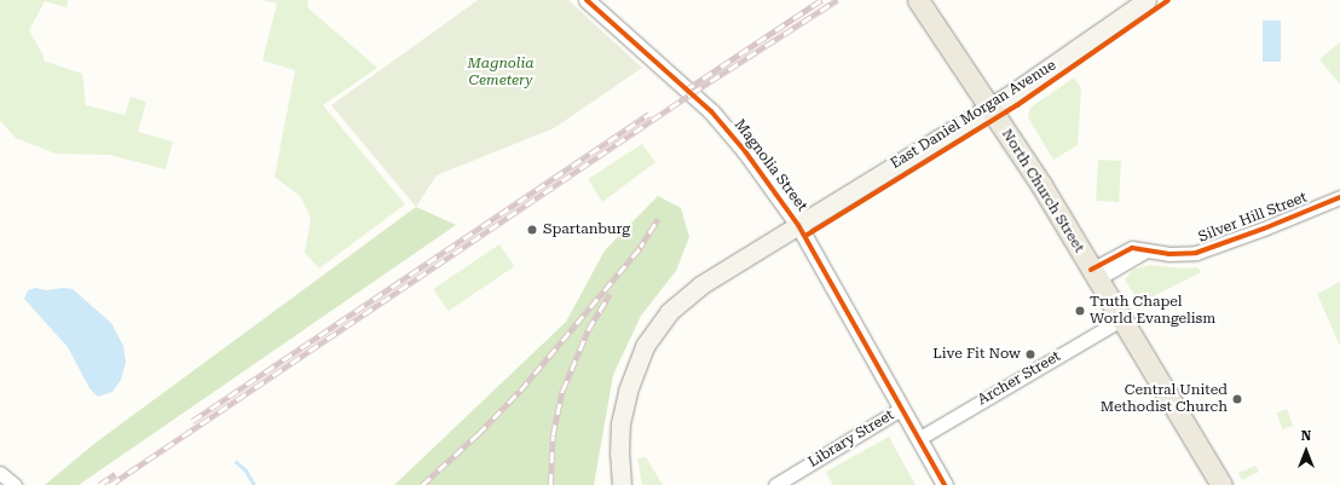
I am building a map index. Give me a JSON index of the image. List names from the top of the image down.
{
  "streets": {
    "main road": ["East Daniel Morgan Avenue", "North Church Street"],
    "street": [
      "Magnolia Street",
      "Silver Hill Street",
      "Archer Street",
      "Library Street"
    ]
  },
  "crossings": [
    ["East Daniel Morgan Avenue", "Magnolia Street"],
    ["East Daniel Morgan Avenue", "North Church Street"],
    ["Magnolia Street", "Archer Street"],
    ["Magnolia Street", "Library Street"],
    ["North Church Street", "Silver Hill Street"],
    ["North Church Street", "Archer Street"]
  ],
  "parks": ["Magnolia Cemetery"],
  "places": [
    "Spartanburg",
    "Truth Chapel World Evangelism",
    "Live Fit Now",
    "Central United Methodist Church"
  ],
  "north": "top"
}
